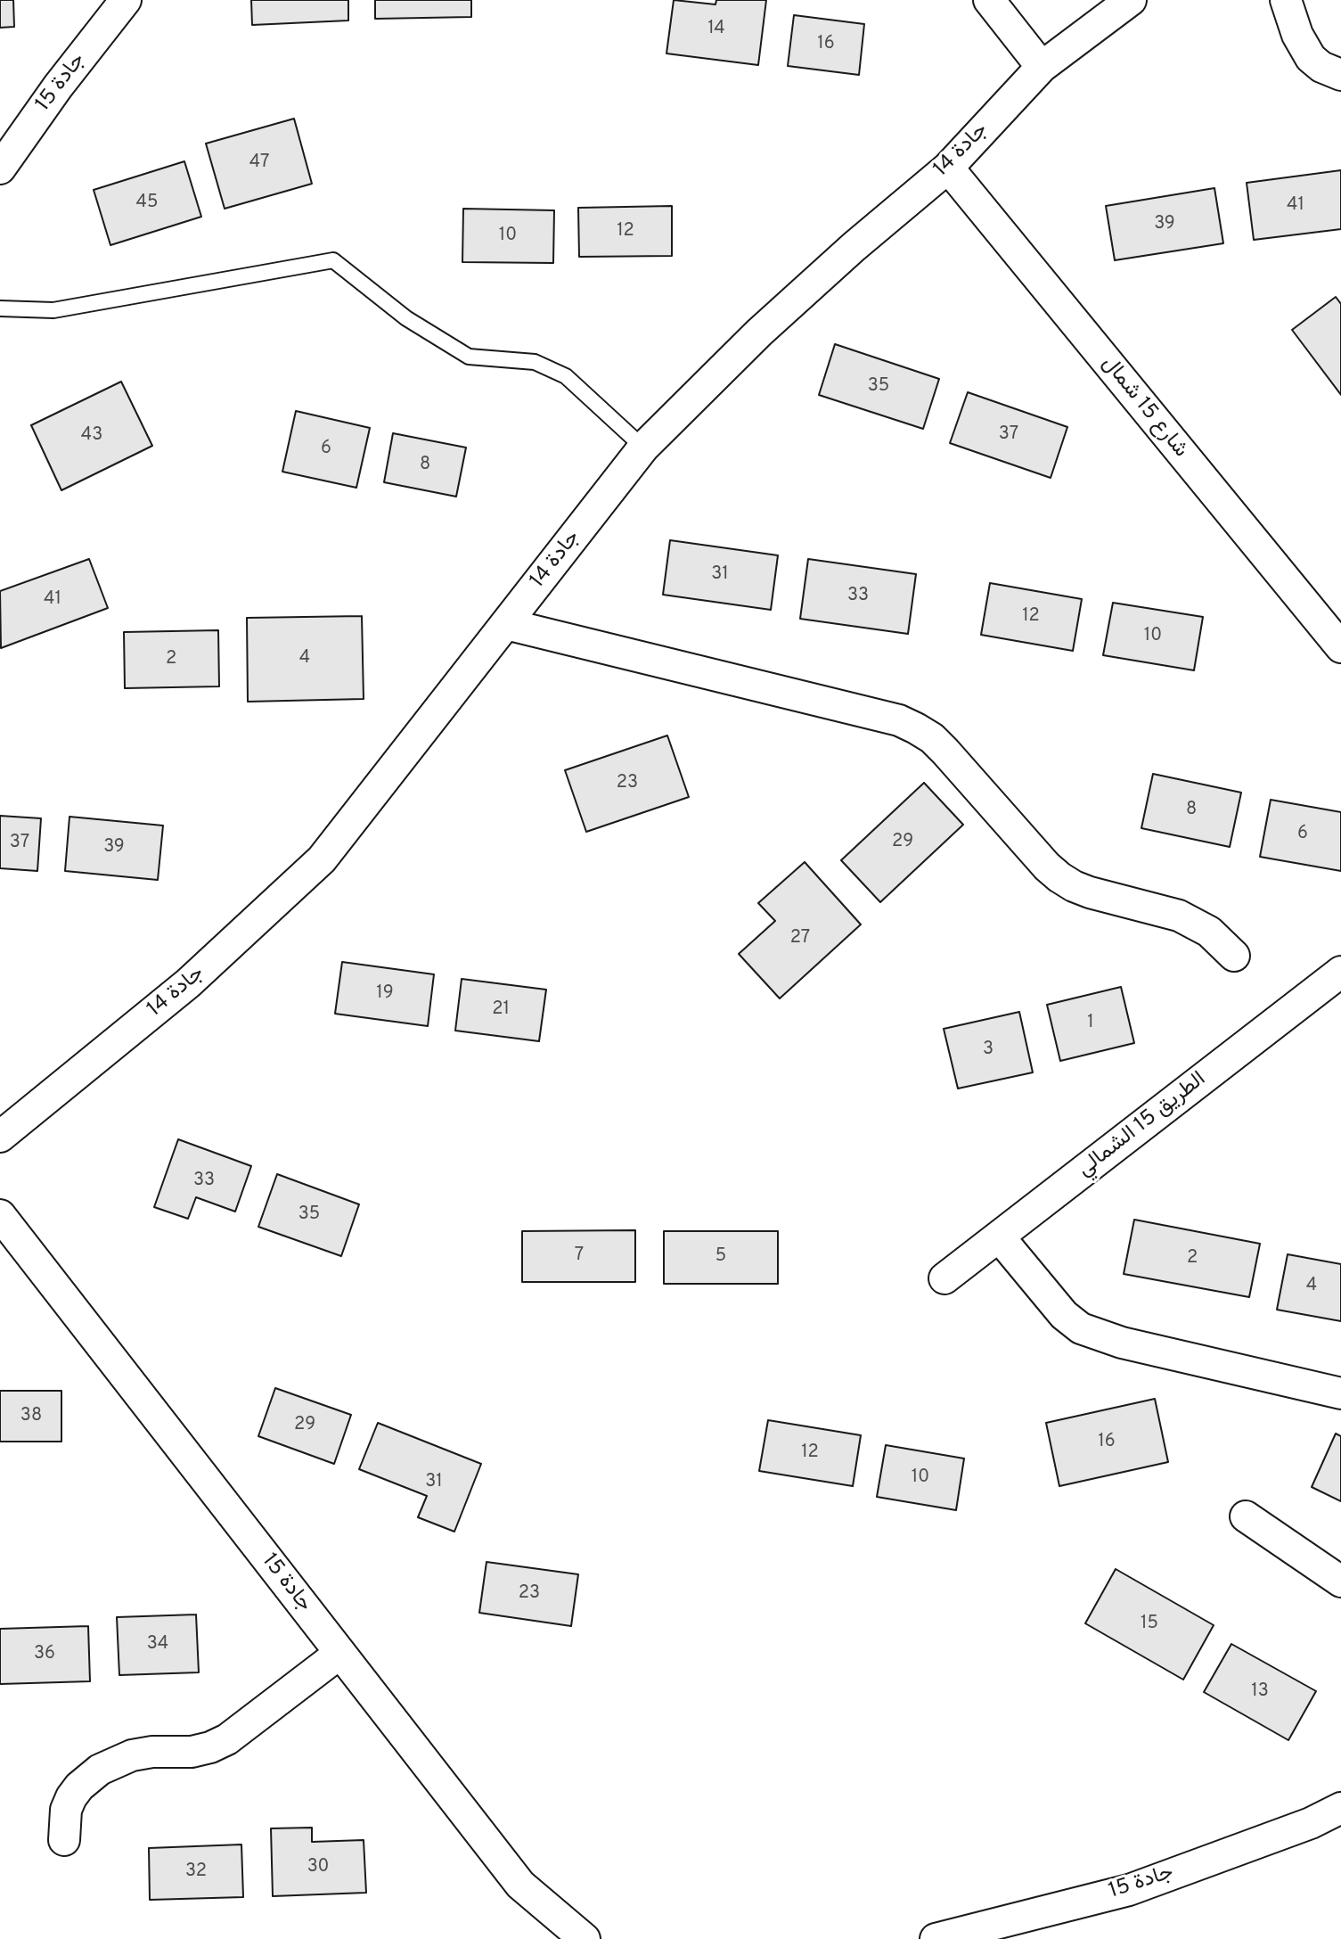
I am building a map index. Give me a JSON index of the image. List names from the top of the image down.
{
  "streets": {
    "street": [
      "جادة 15",
      "جادة 14",
      "شارع 15 شمال",
      "الطريق 15 الشمالي"
    ]
  },
  "crossings": [
    ["جادة 14", "شارع 15 شمال"]
  ],
  "house_numbers": [
    "14",
    "16",
    "47",
    "45",
    "41",
    "39",
    "12",
    "10",
    "35",
    "37",
    "43",
    "6",
    "8",
    "31",
    "33",
    "41",
    "12",
    "10",
    "4",
    "2",
    "23",
    "8",
    "6",
    "29",
    "37",
    "39",
    "27",
    "19",
    "21",
    "1",
    "3",
    "33",
    "35",
    "7",
    "5",
    "2",
    "4",
    "38",
    "29",
    "16",
    "12",
    "10",
    "31",
    "23",
    "15",
    "34",
    "36",
    "13",
    "30",
    "32"
  ]
}
